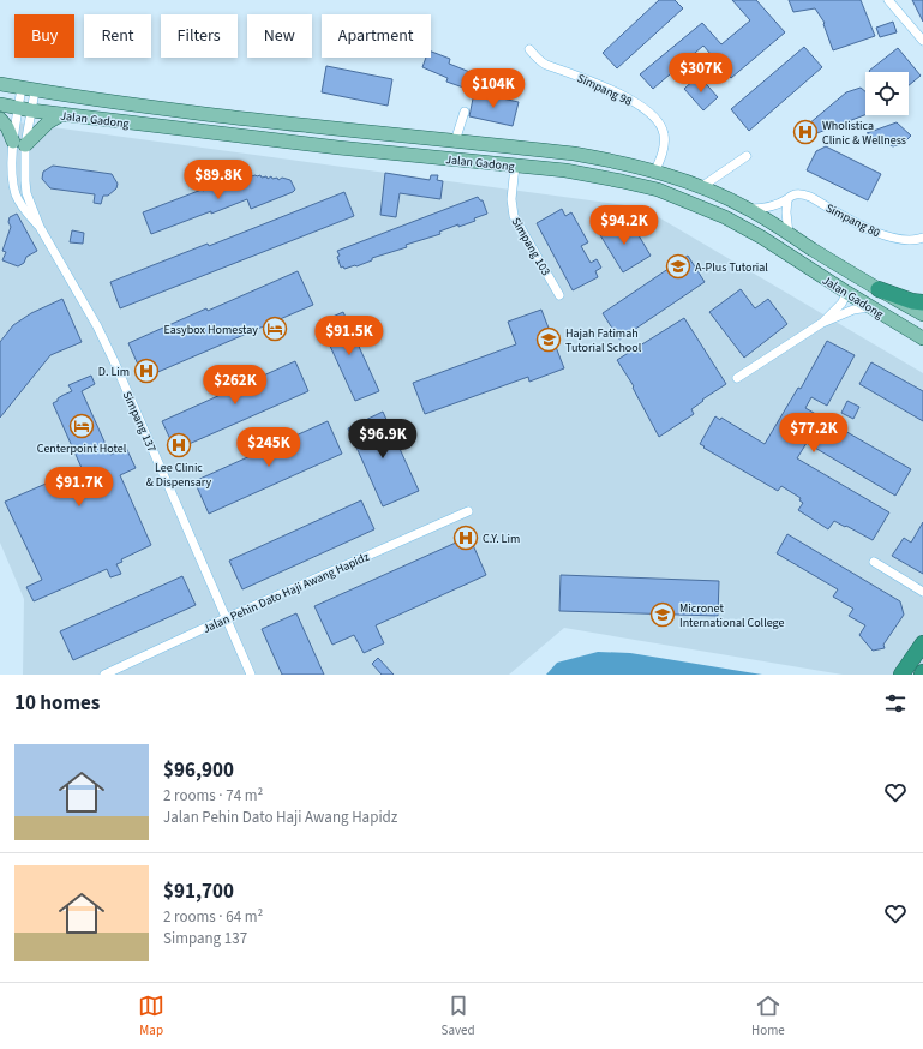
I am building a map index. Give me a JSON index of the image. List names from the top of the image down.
{
  "streets": {
    "main road": ["Jalan Gadong"],
    "street": [
      "Simpang 98",
      "Simpang 80",
      "Simpang 103",
      "Simpang 137",
      "Jalan Pehin Dato Haji Awang Hapidz"
    ]
  },
  "crossings": [
    ["Simpang 98", "Jalan Gadong"],
    ["Jalan Gadong", "Simpang 80"],
    ["Jalan Gadong", "Simpang 103"],
    ["Jalan Gadong", "Simpang 137"],
    ["Simpang 137", "Jalan Pehin Dato Haji Awang Hapidz"]
  ],
  "places": {
    "hospital": [
      "Wholistica Clinic & Wellness",
      "D. Lim",
      "Lee Clinic & Dispensary",
      "C.Y. Lim"
    ],
    "school or university": ["A-Plus Tutorial", "Hajah Fatimah Tutorial School", "Micronet International College"],
    "hotel": ["Easybox Homestay", "Centerpoint Hotel"]
  },
  "page": {
    "chip": [
      "Buy",
      "Rent",
      "Filters",
      "New",
      "Apartment"
    ],
    "price": [
      "$307K",
      "$104K",
      "$89.8K",
      "$94.2K",
      "$91.5K",
      "$262K",
      "$77.2K",
      "$96.9K",
      "$245K",
      "$91.7K"
    ],
    "heading": "10 homes",
    "list": [
      {
        "name": "$96,900",
        "note": "2 rooms · 74 m² · Jalan Pehin Dato Haji Awang Hapidz"
      },
      {
        "name": "$91,700",
        "note": "2 rooms · 64 m² · Simpang 137"
      }
    ],
    "tabs": ["Map", "Saved", "Home"]
  }
}
